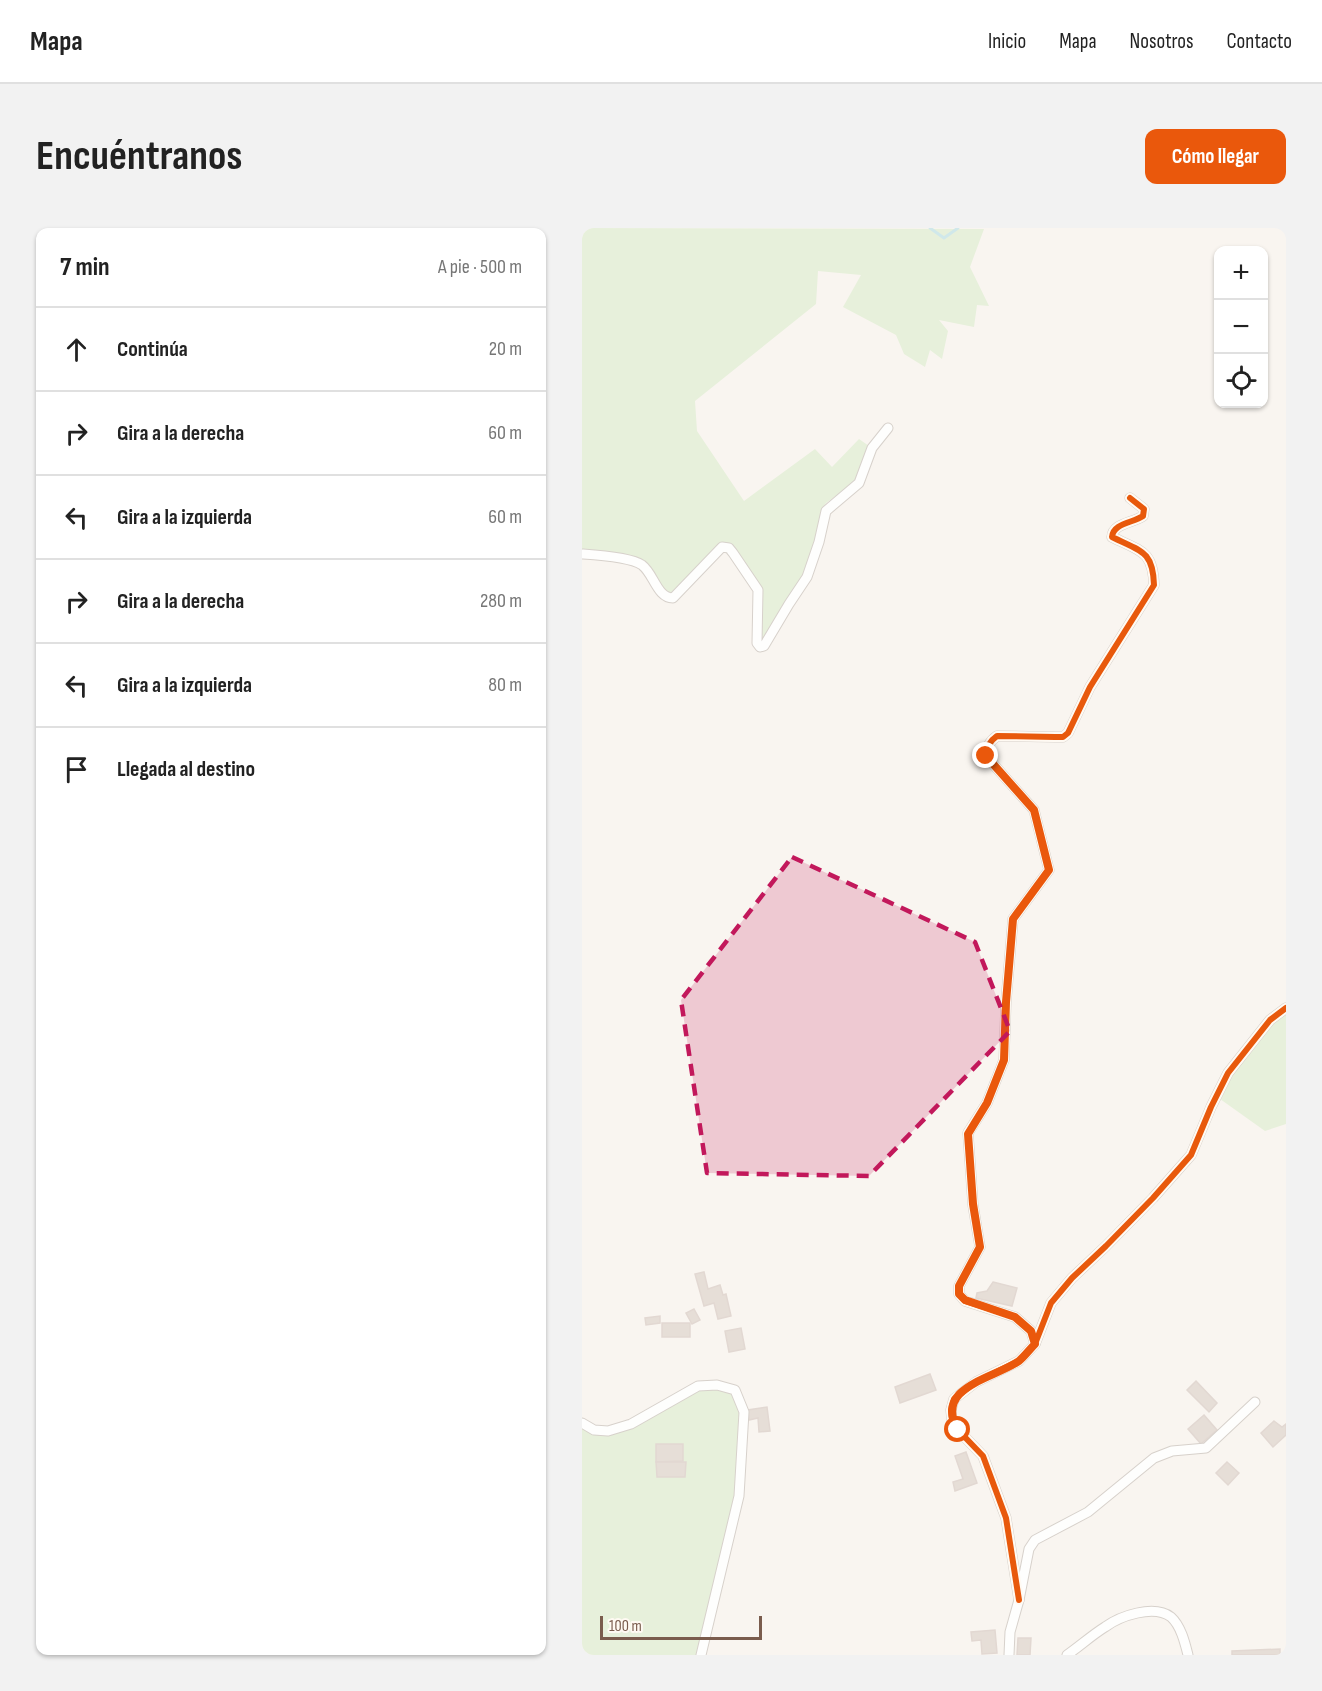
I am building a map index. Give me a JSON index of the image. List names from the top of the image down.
{
  "scale_bar": "100 m",
  "page": {
    "header": "Mapa",
    "nav": [
      "Inicio",
      "Mapa",
      "Nosotros",
      "Contacto"
    ],
    "buttons": "Cómo llegar",
    "title": "Encuéntranos",
    "heading": ["7 min", "A pie · 500 m"],
    "map_buttons": ["+", "−"],
    "list": [
      ["Continúa", "20 m"],
      ["Gira a la derecha", "60 m"],
      ["Gira a la izquierda", "60 m"],
      ["Gira a la derecha", "280 m"],
      ["Gira a la izquierda", "80 m"],
      "Llegada al destino"
    ],
    "scale": "100 m"
  }
}
